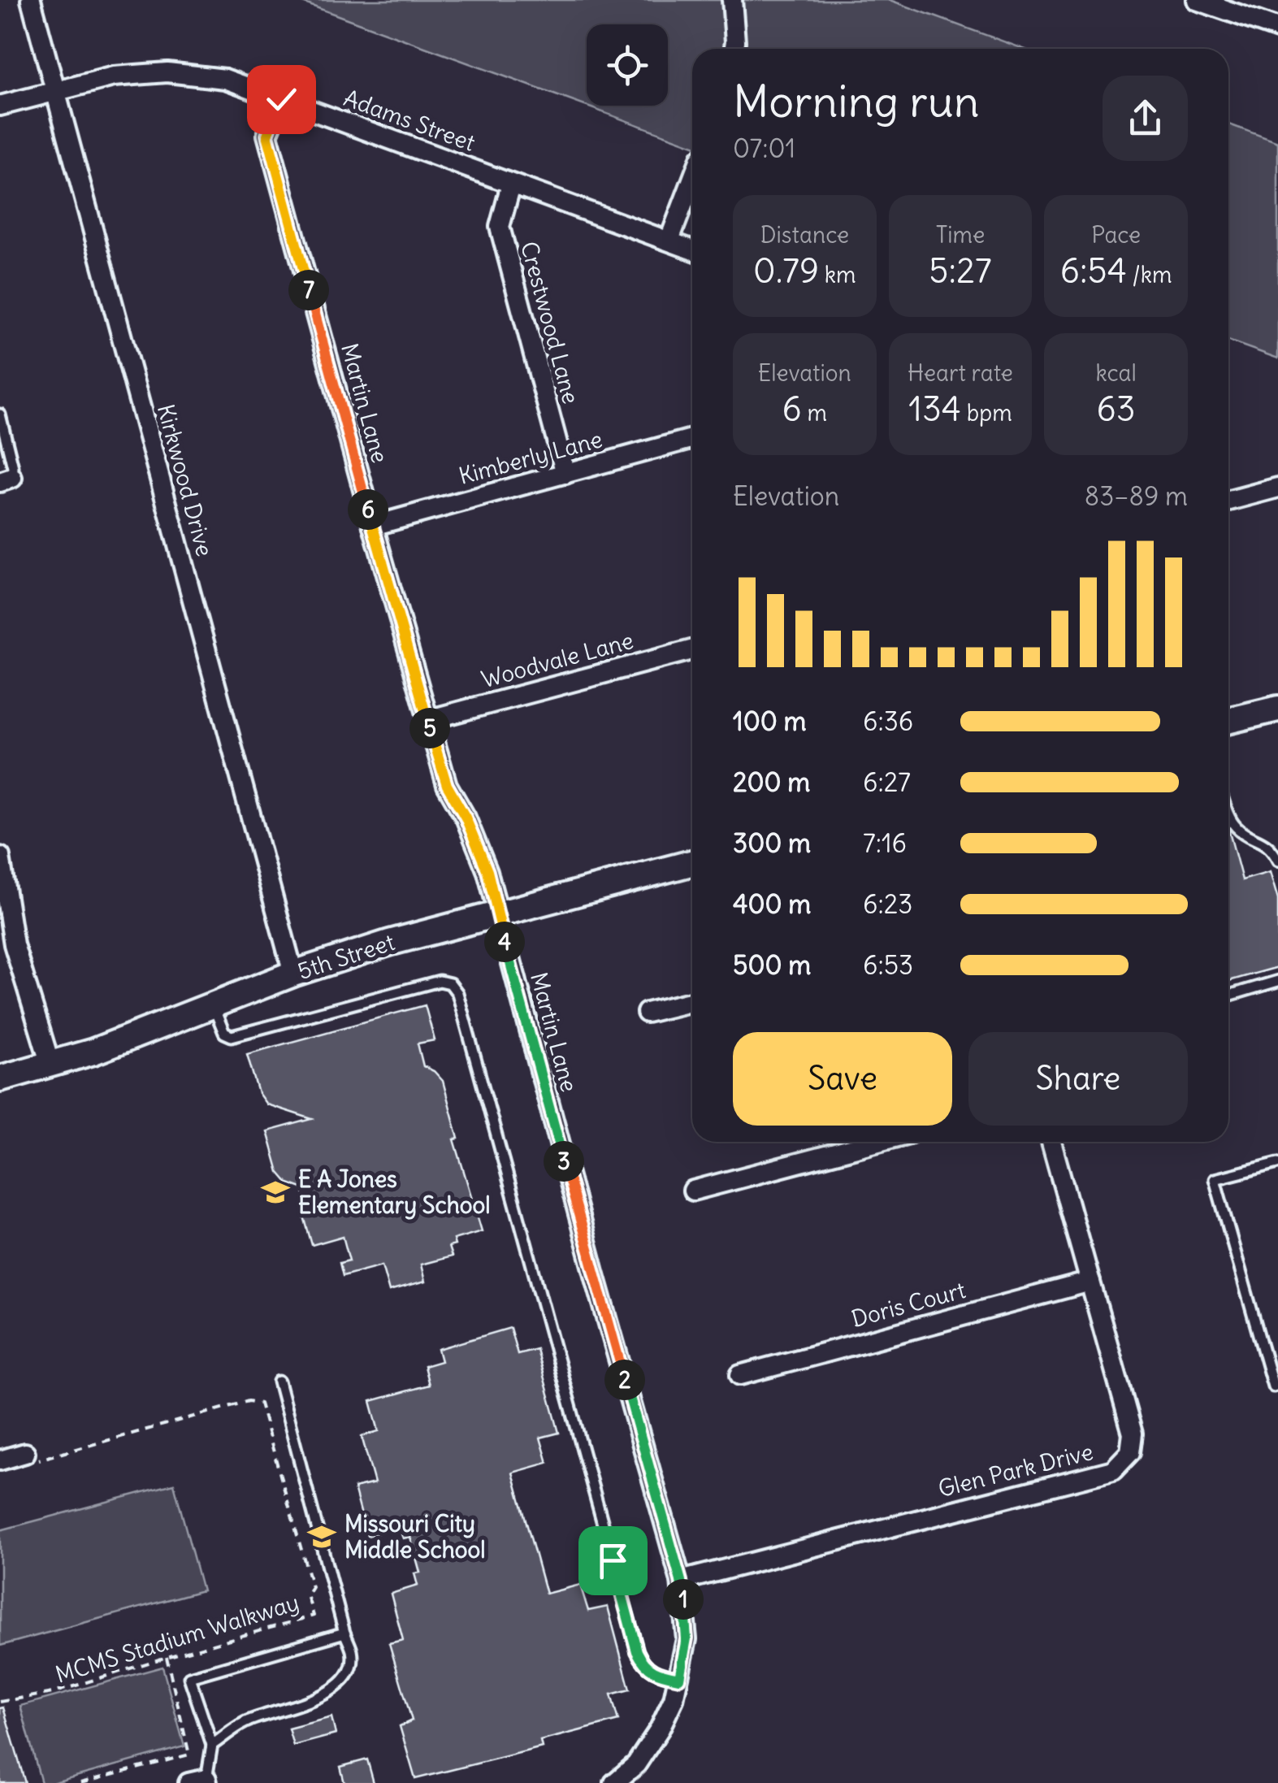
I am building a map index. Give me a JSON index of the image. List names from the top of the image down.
{
  "streets": {
    "main road": ["5th Street"],
    "street": [
      "Adams Street",
      "Crestwood Lane",
      "Martin Lane",
      "Kimberly Lane",
      "Kirkwood Drive",
      "Woodvale Lane",
      "Doris Court",
      "Glen Park Drive"
    ],
    "path": ["MCMS Stadium Walkway"]
  },
  "crossings": [
    ["Adams Street", "Crestwood Lane"],
    ["Adams Street", "Martin Lane"],
    ["Adams Street", "Kirkwood Drive"],
    ["Crestwood Lane", "Kimberly Lane"],
    ["Martin Lane", "Kimberly Lane"],
    ["Martin Lane", "Woodvale Lane"],
    ["Martin Lane", "5th Street"],
    ["Martin Lane", "Glen Park Drive"],
    ["Kirkwood Drive", "5th Street"],
    ["Doris Court", "Glen Park Drive"]
  ],
  "places": {
    "school or university": ["E A Jones Elementary School", "Missouri City Middle School"]
  },
  "page": {
    "heading": ["Morning run", "07:01"],
    "stats": [
      ["Distance", "0.79 km"],
      ["Time", "5:27"],
      ["Pace", "6:54 /km"],
      ["Elevation", "6 m"],
      ["Heart rate", "134 bpm"],
      ["kcal", "63"]
    ],
    "pins": [
      "7",
      "6",
      "5",
      "4",
      "3",
      "2",
      "1"
    ],
    "chart": ["Elevation", "83–89 m"],
    "list": [
      {
        "name": "100 m",
        "note": "6:36"
      },
      {
        "name": "200 m",
        "note": "6:27"
      },
      {
        "name": "300 m",
        "note": "7:16"
      },
      {
        "name": "400 m",
        "note": "6:23"
      },
      {
        "name": "500 m",
        "note": "6:53"
      }
    ],
    "buttons": ["Save", "Share"]
  }
}
